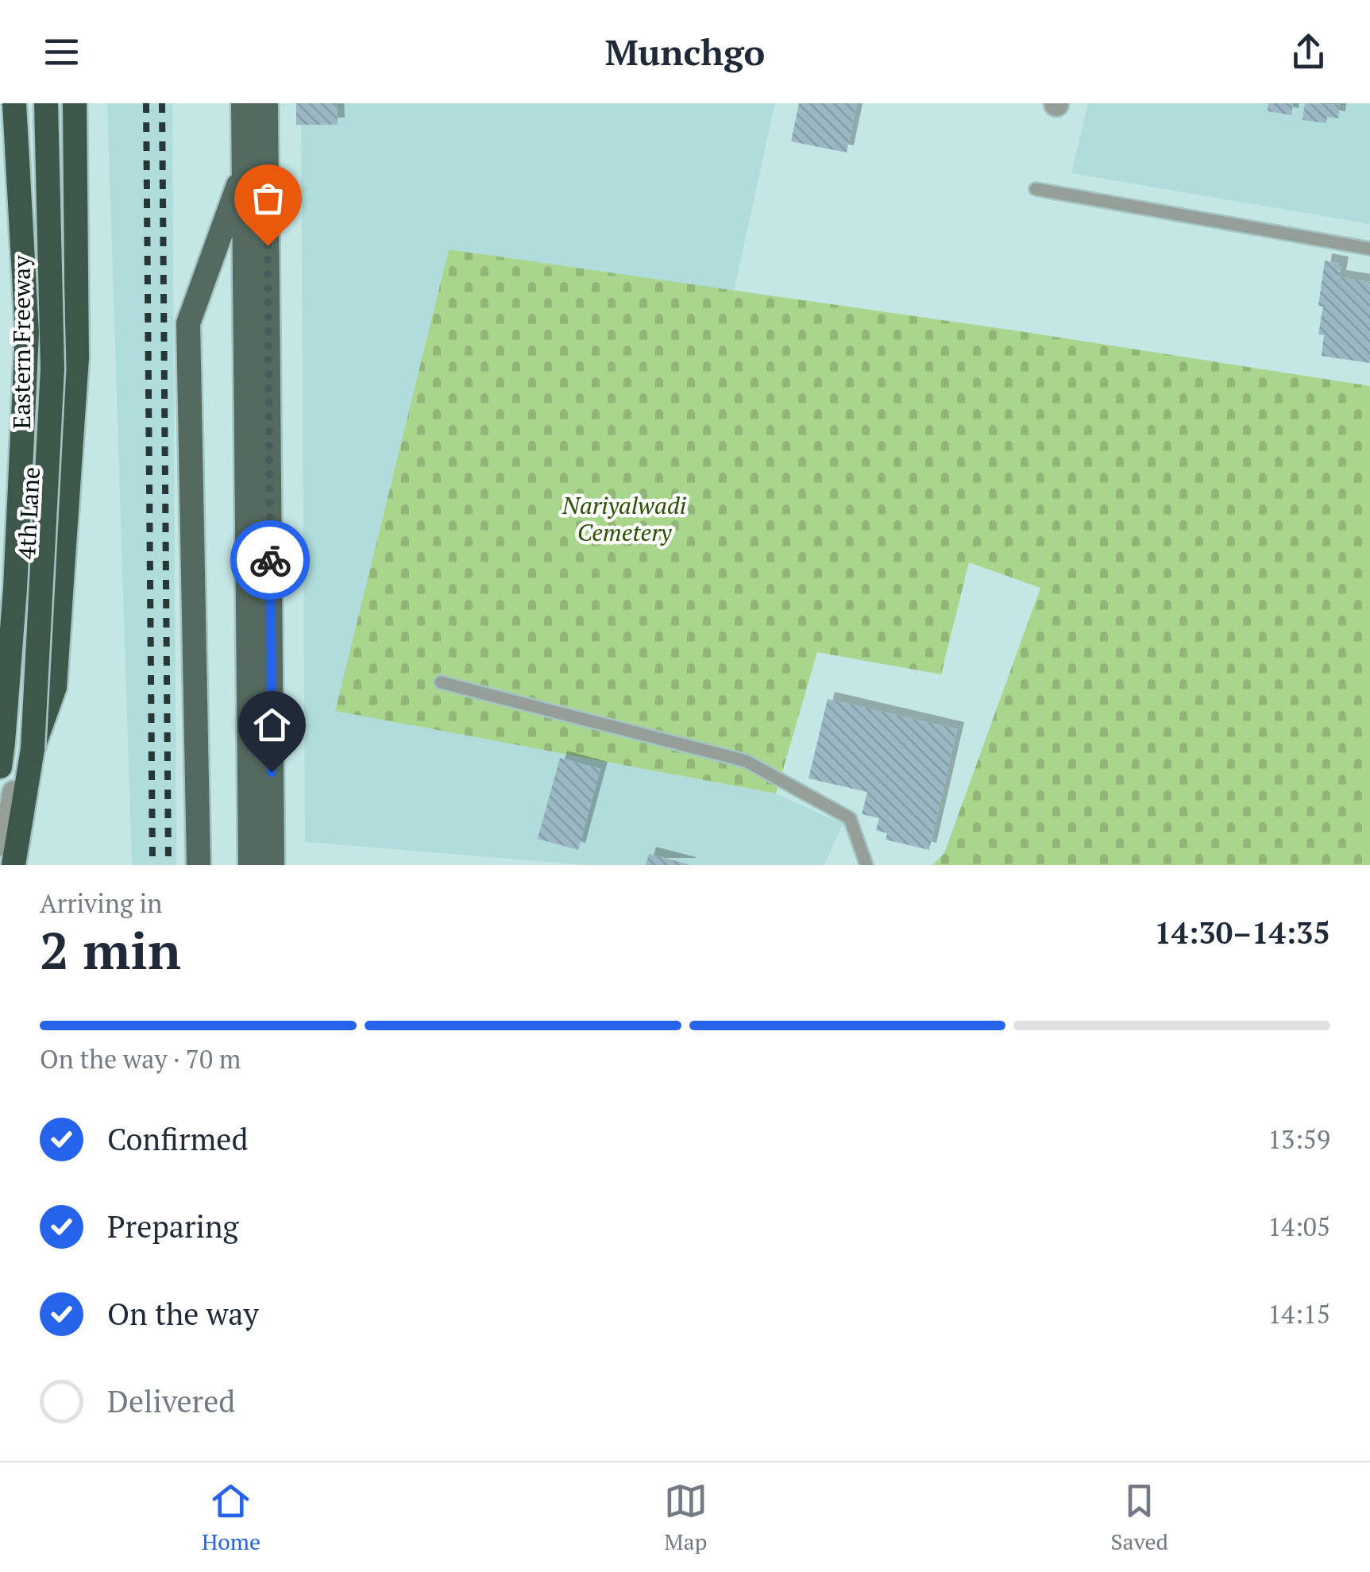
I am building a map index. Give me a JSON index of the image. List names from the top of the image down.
{
  "streets": {
    "highway": ["Eastern Freeway"],
    "street": ["4th Lane"]
  },
  "parks": ["Nariyalwadi Cemetery"],
  "page": {
    "header": "Munchgo",
    "heading": ["2 min", "Arriving in", "14:30–14:35"],
    "bar": "On the way · 70 m",
    "list": [
      ["Confirmed", "13:59"],
      ["Preparing", "14:05"],
      ["On the way", "14:15"],
      "Delivered"
    ],
    "tabs": ["Home", "Map", "Saved"]
  }
}
